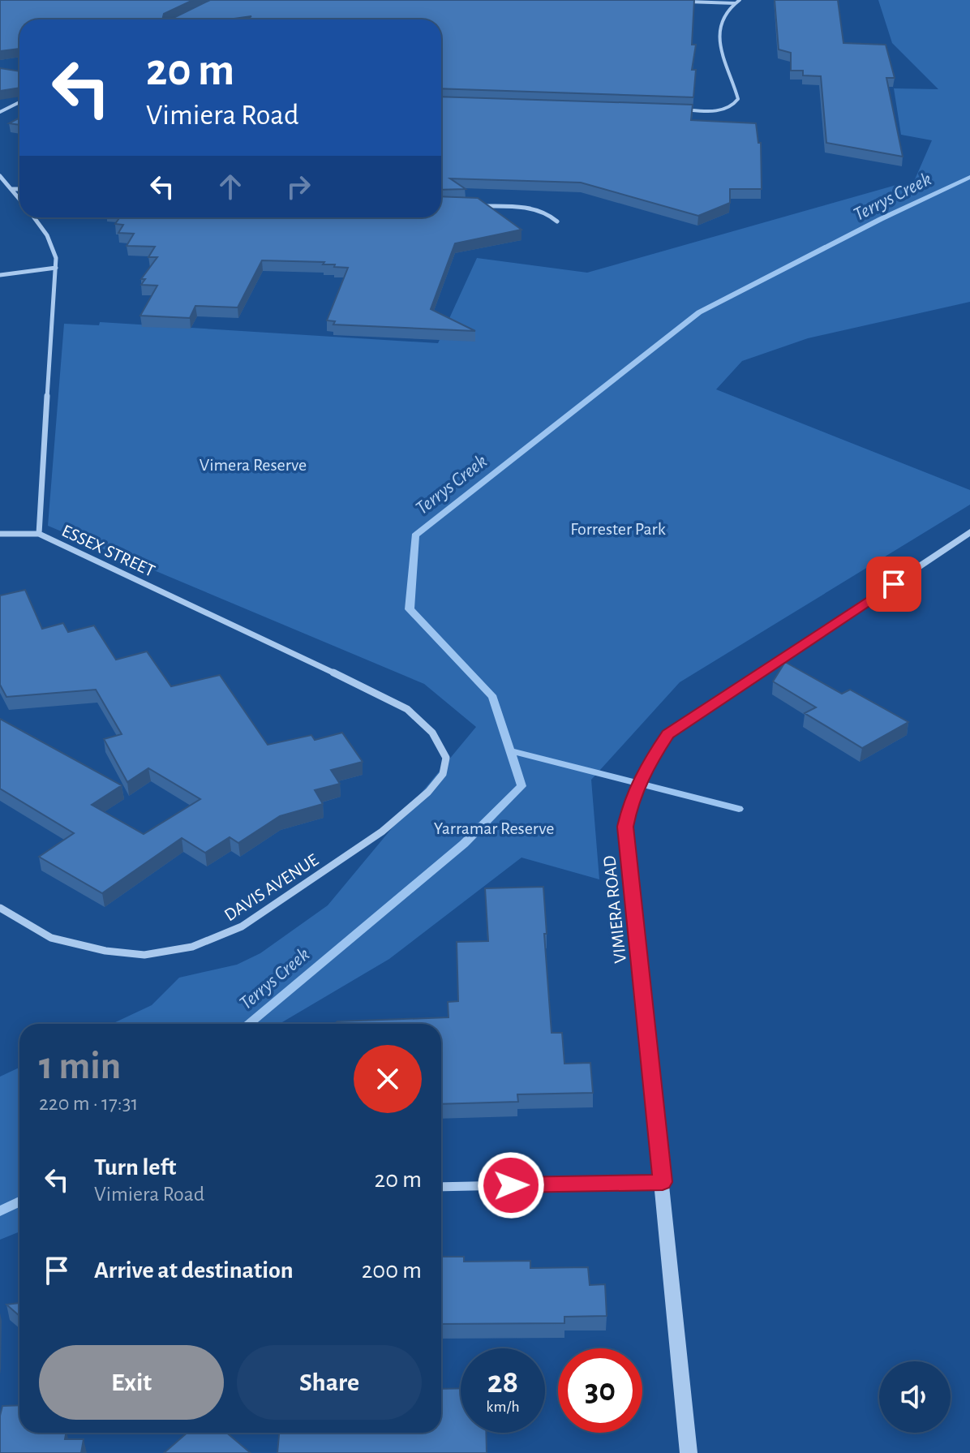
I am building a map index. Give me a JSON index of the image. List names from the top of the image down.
{
  "streets": {
    "street": ["ESSEX STREET", "DAVIS AVENUE", "VIMIERA ROAD"]
  },
  "crossings": [
    ["ESSEX STREET", "DAVIS AVENUE"]
  ],
  "water": ["Terrys Creek"],
  "parks": ["Vimera Reserve", "Forrester Park", "Yarramar Reserve"],
  "page": {
    "turn": ["20 m", "Vimiera Road"],
    "heading": ["1 min", "220 m · 17:31"],
    "list": [
      {
        "name": "Turn left",
        "note": "Vimiera Road",
        "value": "20 m"
      },
      {
        "name": "Arrive at destination",
        "value": "200 m"
      }
    ],
    "buttons": ["Exit", "Share"],
    "speed": "28 km/h",
    "limit": "30"
  }
}
